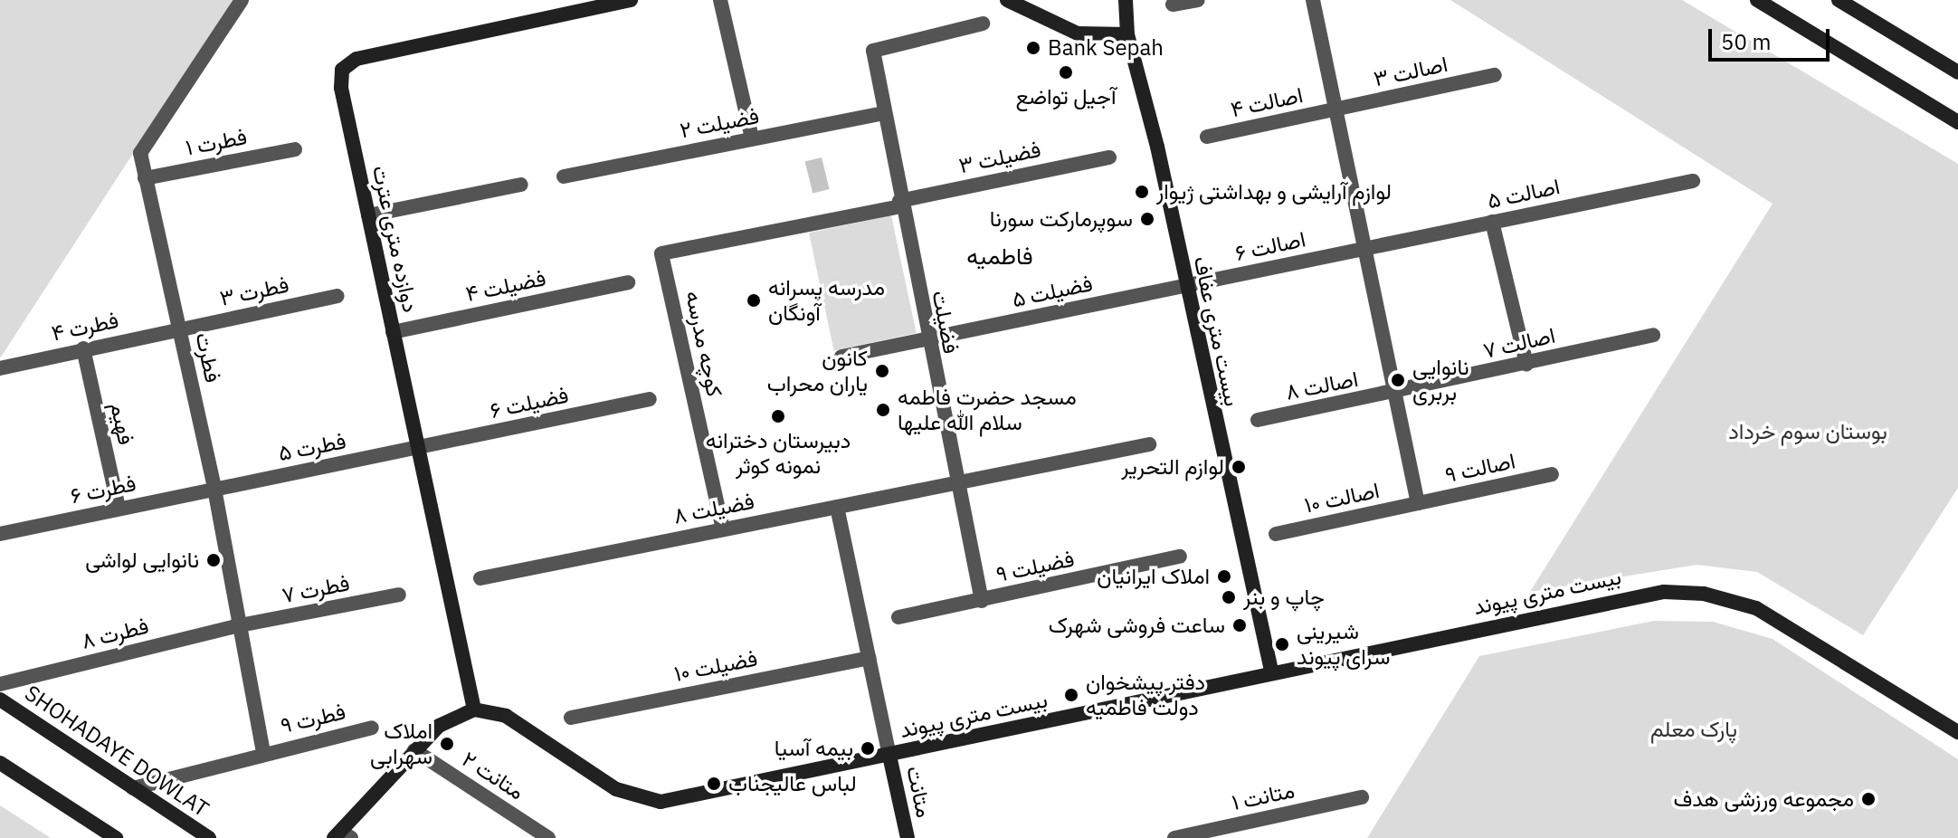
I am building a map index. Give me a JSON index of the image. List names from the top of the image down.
{
  "streets": {
    "street": [
      "اصالت ۳",
      "اصالت ۴",
      "فضیلت ۲",
      "فطرت ۱",
      "فضیلت ۳",
      "اصالت ۵",
      "دوازده متری عترت",
      "اصالت ۶",
      "فضیلت ۴",
      "فطرت ۳",
      "فضیلت ۵",
      "فضیلت",
      "فطرت ۴",
      "بیست متری عفاف",
      "اصالت ۷",
      "کوچه مدرسه",
      "فطرت",
      "اصالت ۸",
      "فضیلت ۶",
      "فهیم",
      "فطرت ۵",
      "اصالت ۹",
      "فطرت ۶",
      "اصالت ۱۰",
      "فضیلت ۸",
      "فضیلت ۹",
      "فطرت ۷",
      "بیست متری پیوند",
      "فطرت ۸",
      "فضیلت ۱۰",
      "فطرت ۹",
      "SHOHADAYE DOWLAT",
      "متانت ۲",
      "متانت",
      "متانت ۱"
    ]
  },
  "crossings": [
    ["اصالت ۳", "اصالت ۴"],
    ["فضیلت ۲", "فضیلت"],
    ["فطرت ۱", "فطرت"],
    ["فضیلت ۳", "فضیلت"],
    ["فضیلت ۳", "کوچه مدرسه"],
    ["اصالت ۵", "اصالت ۶"],
    ["دوازده متری عترت", "فضیلت ۴"],
    ["دوازده متری عترت", "فضیلت ۶"],
    ["دوازده متری عترت", "فطرت ۵"],
    ["دوازده متری عترت", "بیست متری پیوند"],
    ["اصالت ۶", "فضیلت ۵"],
    ["اصالت ۶", "بیست متری عفاف"],
    ["فطرت ۳", "فطرت ۴"],
    ["فطرت ۳", "فطرت"],
    ["فضیلت ۵", "فضیلت"],
    ["فضیلت ۵", "بیست متری عفاف"],
    ["فضیلت", "فضیلت ۸"],
    ["فضیلت", "فضیلت ۹"],
    ["فطرت ۴", "فطرت"],
    ["فطرت ۴", "فهیم"],
    ["بیست متری عفاف", "بیست متری پیوند"],
    ["اصالت ۷", "اصالت ۸"],
    ["کوچه مدرسه", "فضیلت ۸"],
    ["فطرت", "فطرت ۵"],
    ["فطرت", "فطرت ۶"],
    ["فطرت", "فطرت ۷"],
    ["فطرت", "فطرت ۸"],
    ["فطرت", "فطرت ۹"],
    ["فضیلت ۶", "فطرت ۵"],
    ["فهیم", "فطرت ۶"],
    ["فطرت ۵", "فطرت ۶"],
    ["اصالت ۹", "اصالت ۱۰"],
    ["فطرت ۷", "فطرت ۸"],
    ["بیست متری پیوند", "متانت"],
    ["فطرت ۹", "SHOHADAYE DOWLAT"]
  ],
  "districts": ["فاطمیه"],
  "parks": ["بوستان سوم خرداد", "پارک معلم"],
  "places": [
    "Bank Sepah",
    "آجیل تواضع",
    "لوازم آرایشی و بهداشتی ژیوار",
    "سوپرمارکت سورنا",
    "مدرسه پسرانه آونگان",
    "کانون یاران محراب",
    "نانوایی بربری",
    "مسجد حضرت فاطمه سلام الله علیها",
    "دبیرستان دخترانه نمونه کوثر",
    "لوازم التحریر",
    "نانوایی لواشی",
    "املاک ایرانیان",
    "چاپ و بنر",
    "ساعت فروشی شهرک",
    "شیرینی سرای پیوند",
    "دفتر پیشخوان دولت فاطمیه",
    "املاک سهرابی",
    "بیمه آسیا",
    "لباس عالیجناب",
    "مجموعه ورزشی هدف"
  ],
  "scale_bar": "50 m"
}
